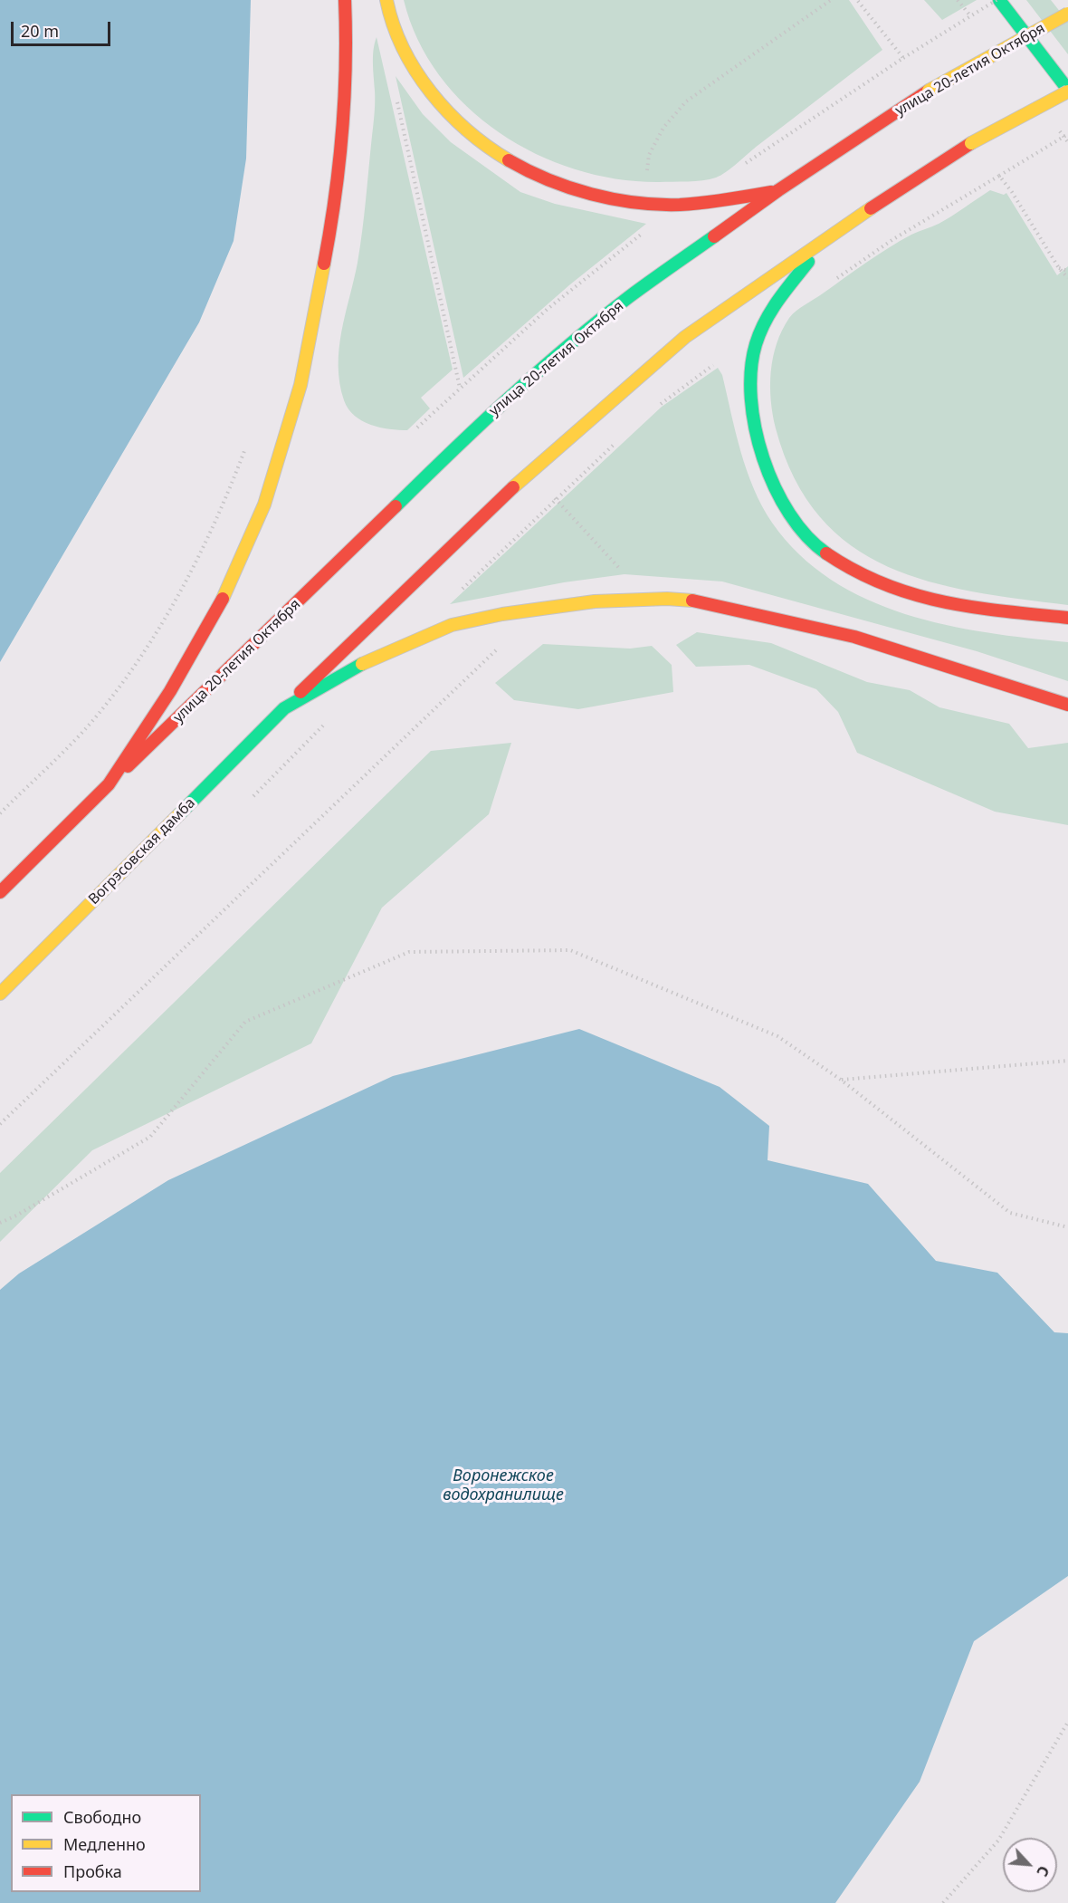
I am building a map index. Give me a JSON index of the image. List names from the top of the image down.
{
  "streets": {
    "main road": ["улица 20-летия Октября", "Вогрэсовская дамба"]
  },
  "water": ["Воронежское водохранилище"],
  "legend": ["Свободно", "Медленно", "Пробка"],
  "scale_bar": "20 m",
  "north": "bottom right"
}
